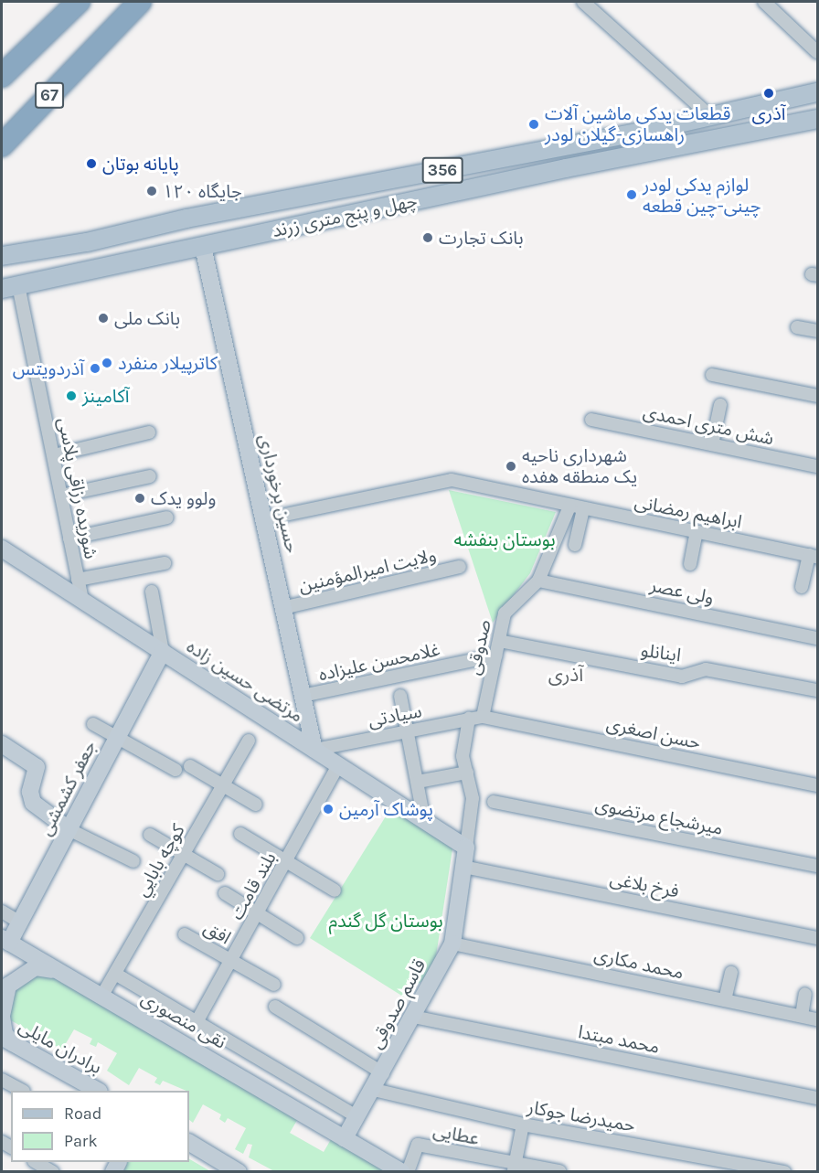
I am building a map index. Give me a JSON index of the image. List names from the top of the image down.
{
  "streets": {
    "highway": ["67"],
    "main road": ["356", "چهل و پنج متری زرند"],
    "street": [
      "شش متری احمدی",
      "شوریده رزاقی پلاسی",
      "حسین برخورداری",
      "ابراهیم رمضانی",
      "ولایت امیرالمؤمنین",
      "ولی عصر",
      "صدوقی",
      "اینانلو",
      "غلامحسن علیزاده",
      "مرتضی حسین زاده",
      "سیادتی",
      "حسن اصغری",
      "جعفر کشمشی",
      "میرشجاع مرتضوی",
      "كوچه بابايي",
      "فرخ بلاغی",
      "بلند قامت",
      "افق",
      "محمد مکاری",
      "قاسم صدوقی",
      "نقی منصوری",
      "محمد مبتدا",
      "برادران مایلی",
      "حمیدرضا جوکار",
      "عطایی"
    ]
  },
  "crossings": [
    ["چهل و پنج متری زرند", "شوریده رزاقی پلاسی"],
    ["چهل و پنج متری زرند", "حسین برخورداری"],
    ["شوریده رزاقی پلاسی", "مرتضی حسین زاده"],
    ["حسین برخورداری", "ابراهیم رمضانی"],
    ["حسین برخورداری", "ولایت امیرالمؤمنین"],
    ["حسین برخورداری", "غلامحسن علیزاده"],
    ["حسین برخورداری", "مرتضی حسین زاده"],
    ["حسین برخورداری", "سیادتی"],
    ["ابراهیم رمضانی", "صدوقی"],
    ["ولی عصر", "صدوقی"],
    ["صدوقی", "اینانلو"],
    ["صدوقی", "غلامحسن علیزاده"],
    ["صدوقی", "سیادتی"],
    ["صدوقی", "حسن اصغری"],
    ["مرتضی حسین زاده", "سیادتی"],
    ["مرتضی حسین زاده", "جعفر کشمشی"],
    ["مرتضی حسین زاده", "بلند قامت"],
    ["مرتضی حسین زاده", "قاسم صدوقی"],
    ["سیادتی", "حسن اصغری"],
    ["جعفر کشمشی", "نقی منصوری"],
    ["كوچه بابايي", "نقی منصوری"],
    ["فرخ بلاغی", "قاسم صدوقی"],
    ["بلند قامت", "افق"],
    ["محمد مکاری", "قاسم صدوقی"],
    ["قاسم صدوقی", "نقی منصوری"],
    ["قاسم صدوقی", "محمد مبتدا"],
    ["قاسم صدوقی", "حمیدرضا جوکار"]
  ],
  "districts": ["آذری"],
  "parks": ["بوستان بنفشه", "بوستان گل گندم"],
  "places": [
    "آذری",
    "قطعات یدکی ماشین آلات راهسازی-گیلان لودر",
    "پایانه بوتان",
    "جایگاه ۱۲۰",
    "لوازم یدکی لودر چینی-چین قطعه",
    "بانک تجارت",
    "بانک ملی",
    "کاترپیلار منفرد",
    "آذردویتس",
    "آکامینز",
    "شهرداری ناحیه یک منطقه هفده",
    "ولوو یدک",
    "پوشاک آرمین"
  ],
  "legend": ["Road", "Park"]
}
